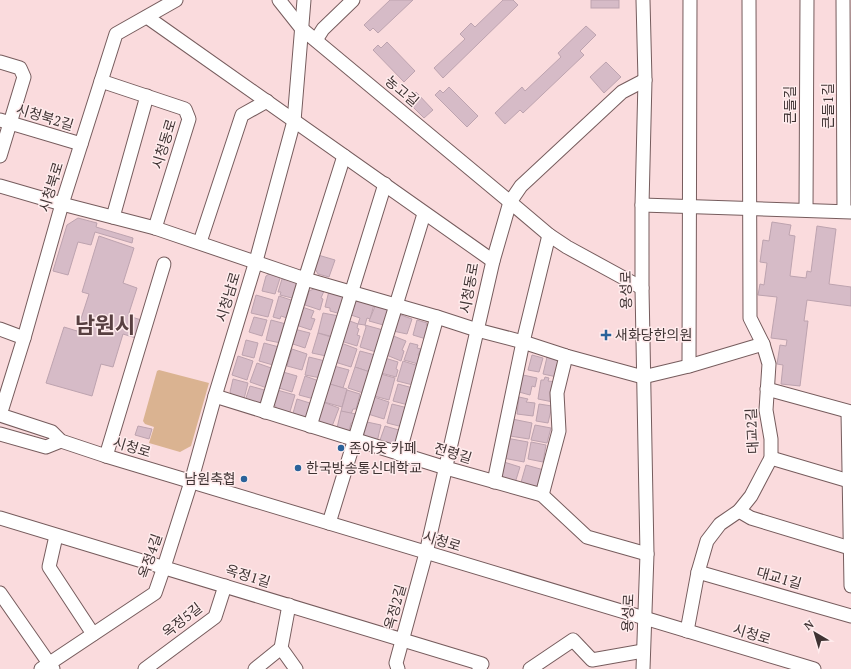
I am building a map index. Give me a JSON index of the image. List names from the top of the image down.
{
  "streets": {
    "street": [
      "농고길",
      "큰들길",
      "큰들1길",
      "시청북2길",
      "시청동로",
      "시청북로",
      "용성로",
      "시청남로",
      "대교2길",
      "시청로",
      "전령길",
      "옥정4길",
      "옥정1길",
      "대교1길",
      "옥정2길",
      "옥정5길"
    ]
  },
  "crossings": [
    ["농고길", "용성로"],
    ["농고길", "시청남로"],
    ["큰들길", "큰들1길"],
    ["큰들1길", "용성로"],
    ["큰들1길", "대교2길"],
    ["시청북2길", "시청북로"],
    ["시청동로", "시청북로"],
    ["시청동로", "용성로"],
    ["시청동로", "시청남로"],
    ["시청동로", "시청로"],
    ["시청동로", "전령길"],
    ["시청동로", "옥정2길"],
    ["시청북로", "시청로"],
    ["용성로", "시청로"],
    ["용성로", "전령길"],
    ["시청남로", "시청로"],
    ["시청남로", "전령길"],
    ["시청남로", "옥정4길"],
    ["대교2길", "시청로"],
    ["대교2길", "대교1길"],
    ["시청로", "옥정4길"],
    ["시청로", "옥정2길"],
    ["옥정4길", "옥정1길"],
    ["옥정1길", "옥정2길"],
    ["옥정1길", "옥정5길"]
  ],
  "districts": ["남원시"],
  "places": {
    "health": ["새화당한의원"],
    "other": ["존아웃 카페", "한국방송통신대학교", "남원축협"]
  },
  "north": "top left"
}
